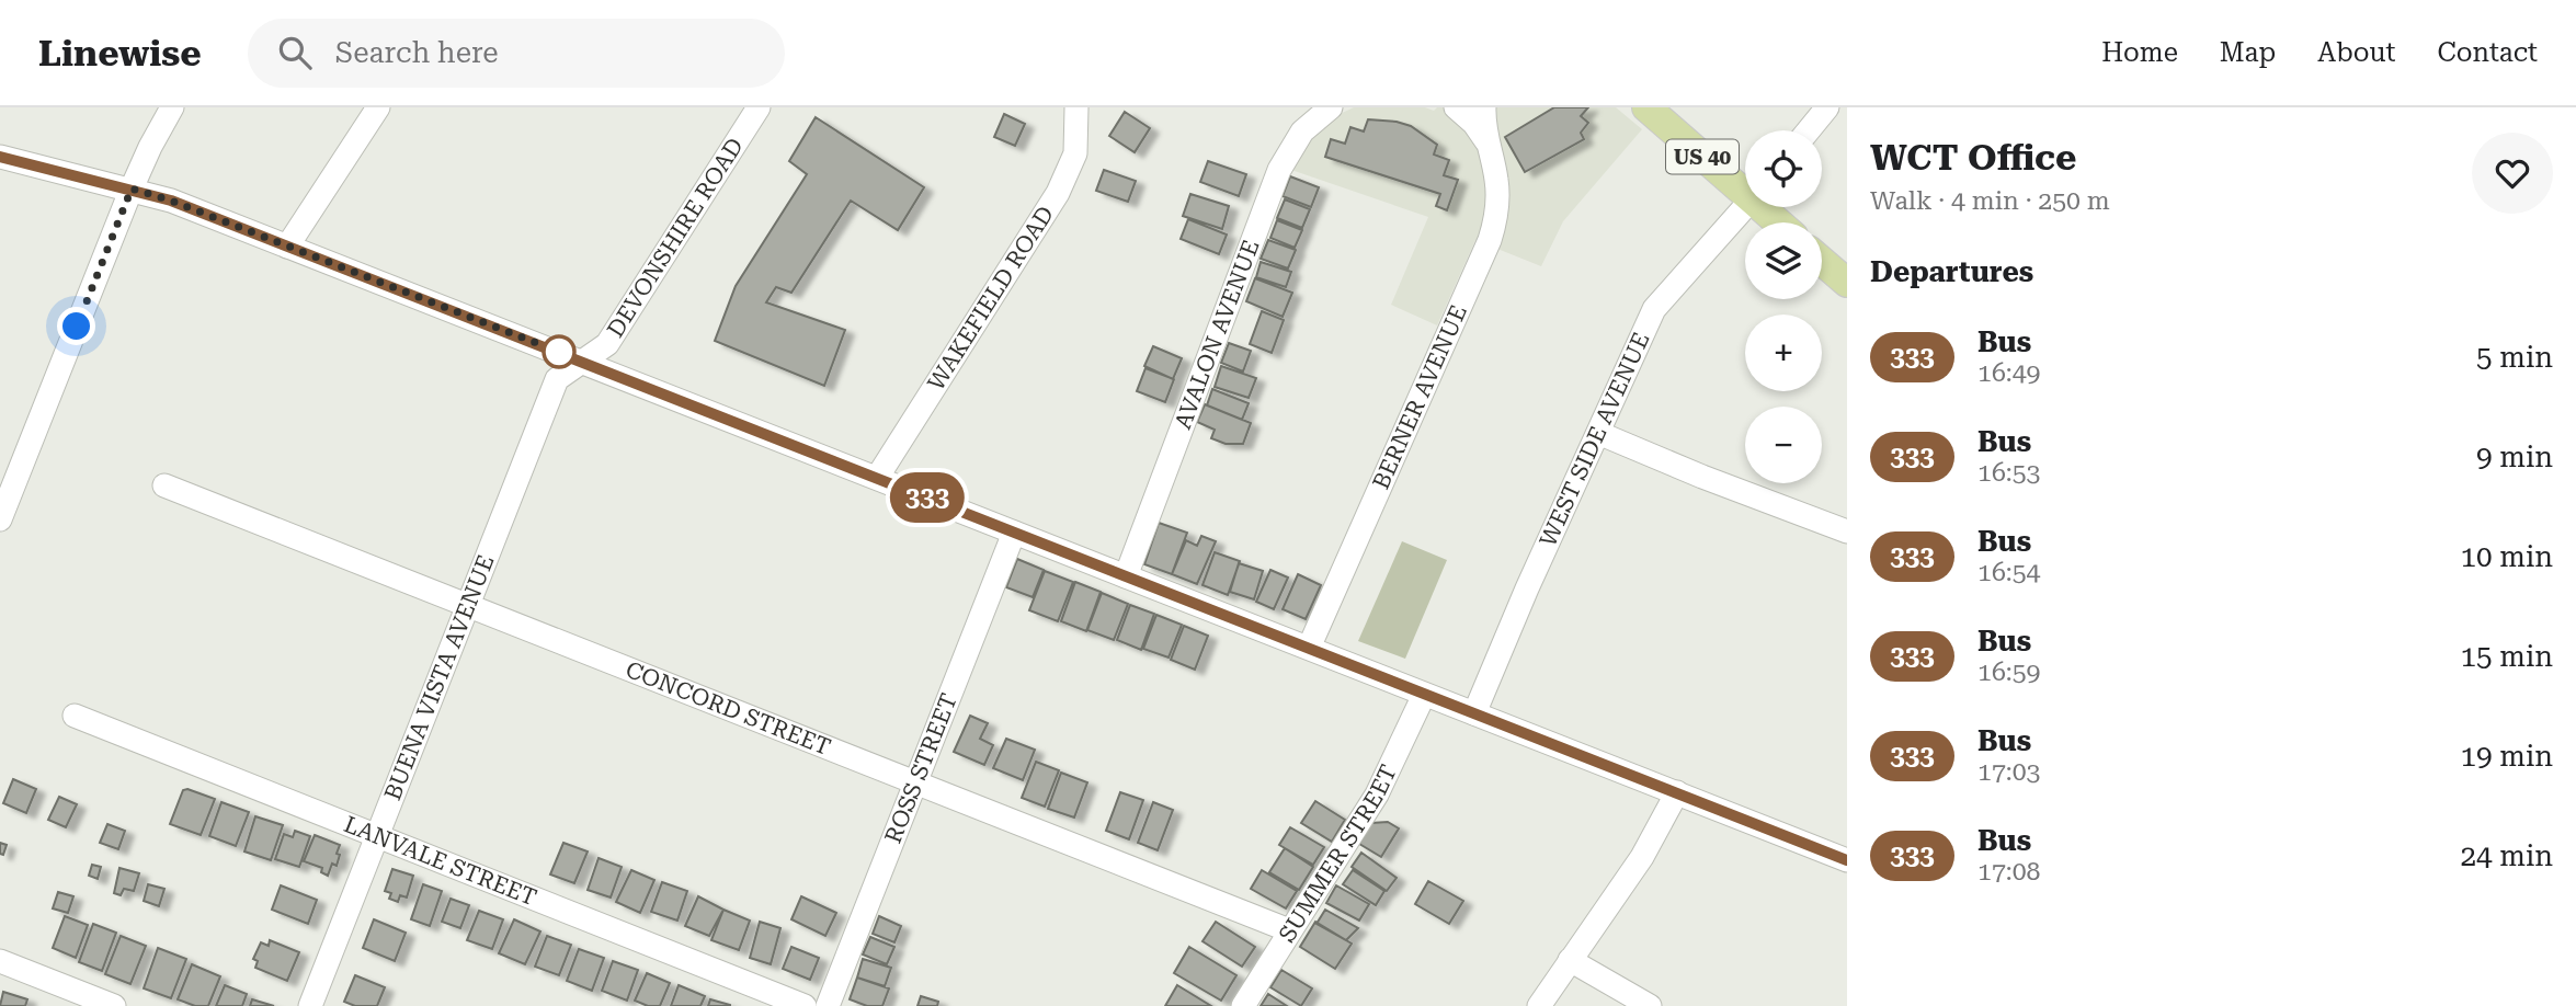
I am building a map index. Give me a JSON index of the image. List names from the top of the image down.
{
  "streets": {
    "main road": ["US 40"],
    "street": [
      "DEVONSHIRE ROAD",
      "WAKEFIELD ROAD",
      "AVALON AVENUE",
      "BERNER AVENUE",
      "WEST SIDE AVENUE",
      "BUENA VISTA AVENUE",
      "CONCORD STREET",
      "ROSS STREET",
      "SUMMER STREET",
      "LANVALE STREET"
    ]
  },
  "crossings": [
    ["DEVONSHIRE ROAD", "BUENA VISTA AVENUE"],
    ["BUENA VISTA AVENUE", "CONCORD STREET"],
    ["BUENA VISTA AVENUE", "LANVALE STREET"],
    ["CONCORD STREET", "ROSS STREET"],
    ["CONCORD STREET", "SUMMER STREET"]
  ],
  "lines": ["bus line 333"],
  "page": {
    "header": "Linewise",
    "search": "Search here",
    "nav": [
      "Home",
      "Map",
      "About",
      "Contact"
    ],
    "on_map": "333",
    "heading": [
      ["WCT Office", "Walk · 4 min · 250 m"],
      "Departures"
    ],
    "map_buttons": ["+", "−"],
    "list": [
      {
        "mark": "333",
        "name": "Bus",
        "note": "16:49",
        "value": "5 min"
      },
      {
        "mark": "333",
        "name": "Bus",
        "note": "16:53",
        "value": "9 min"
      },
      {
        "mark": "333",
        "name": "Bus",
        "note": "16:54",
        "value": "10 min"
      },
      {
        "mark": "333",
        "name": "Bus",
        "note": "16:59",
        "value": "15 min"
      },
      {
        "mark": "333",
        "name": "Bus",
        "note": "17:03",
        "value": "19 min"
      },
      {
        "mark": "333",
        "name": "Bus",
        "note": "17:08",
        "value": "24 min"
      }
    ]
  }
}
